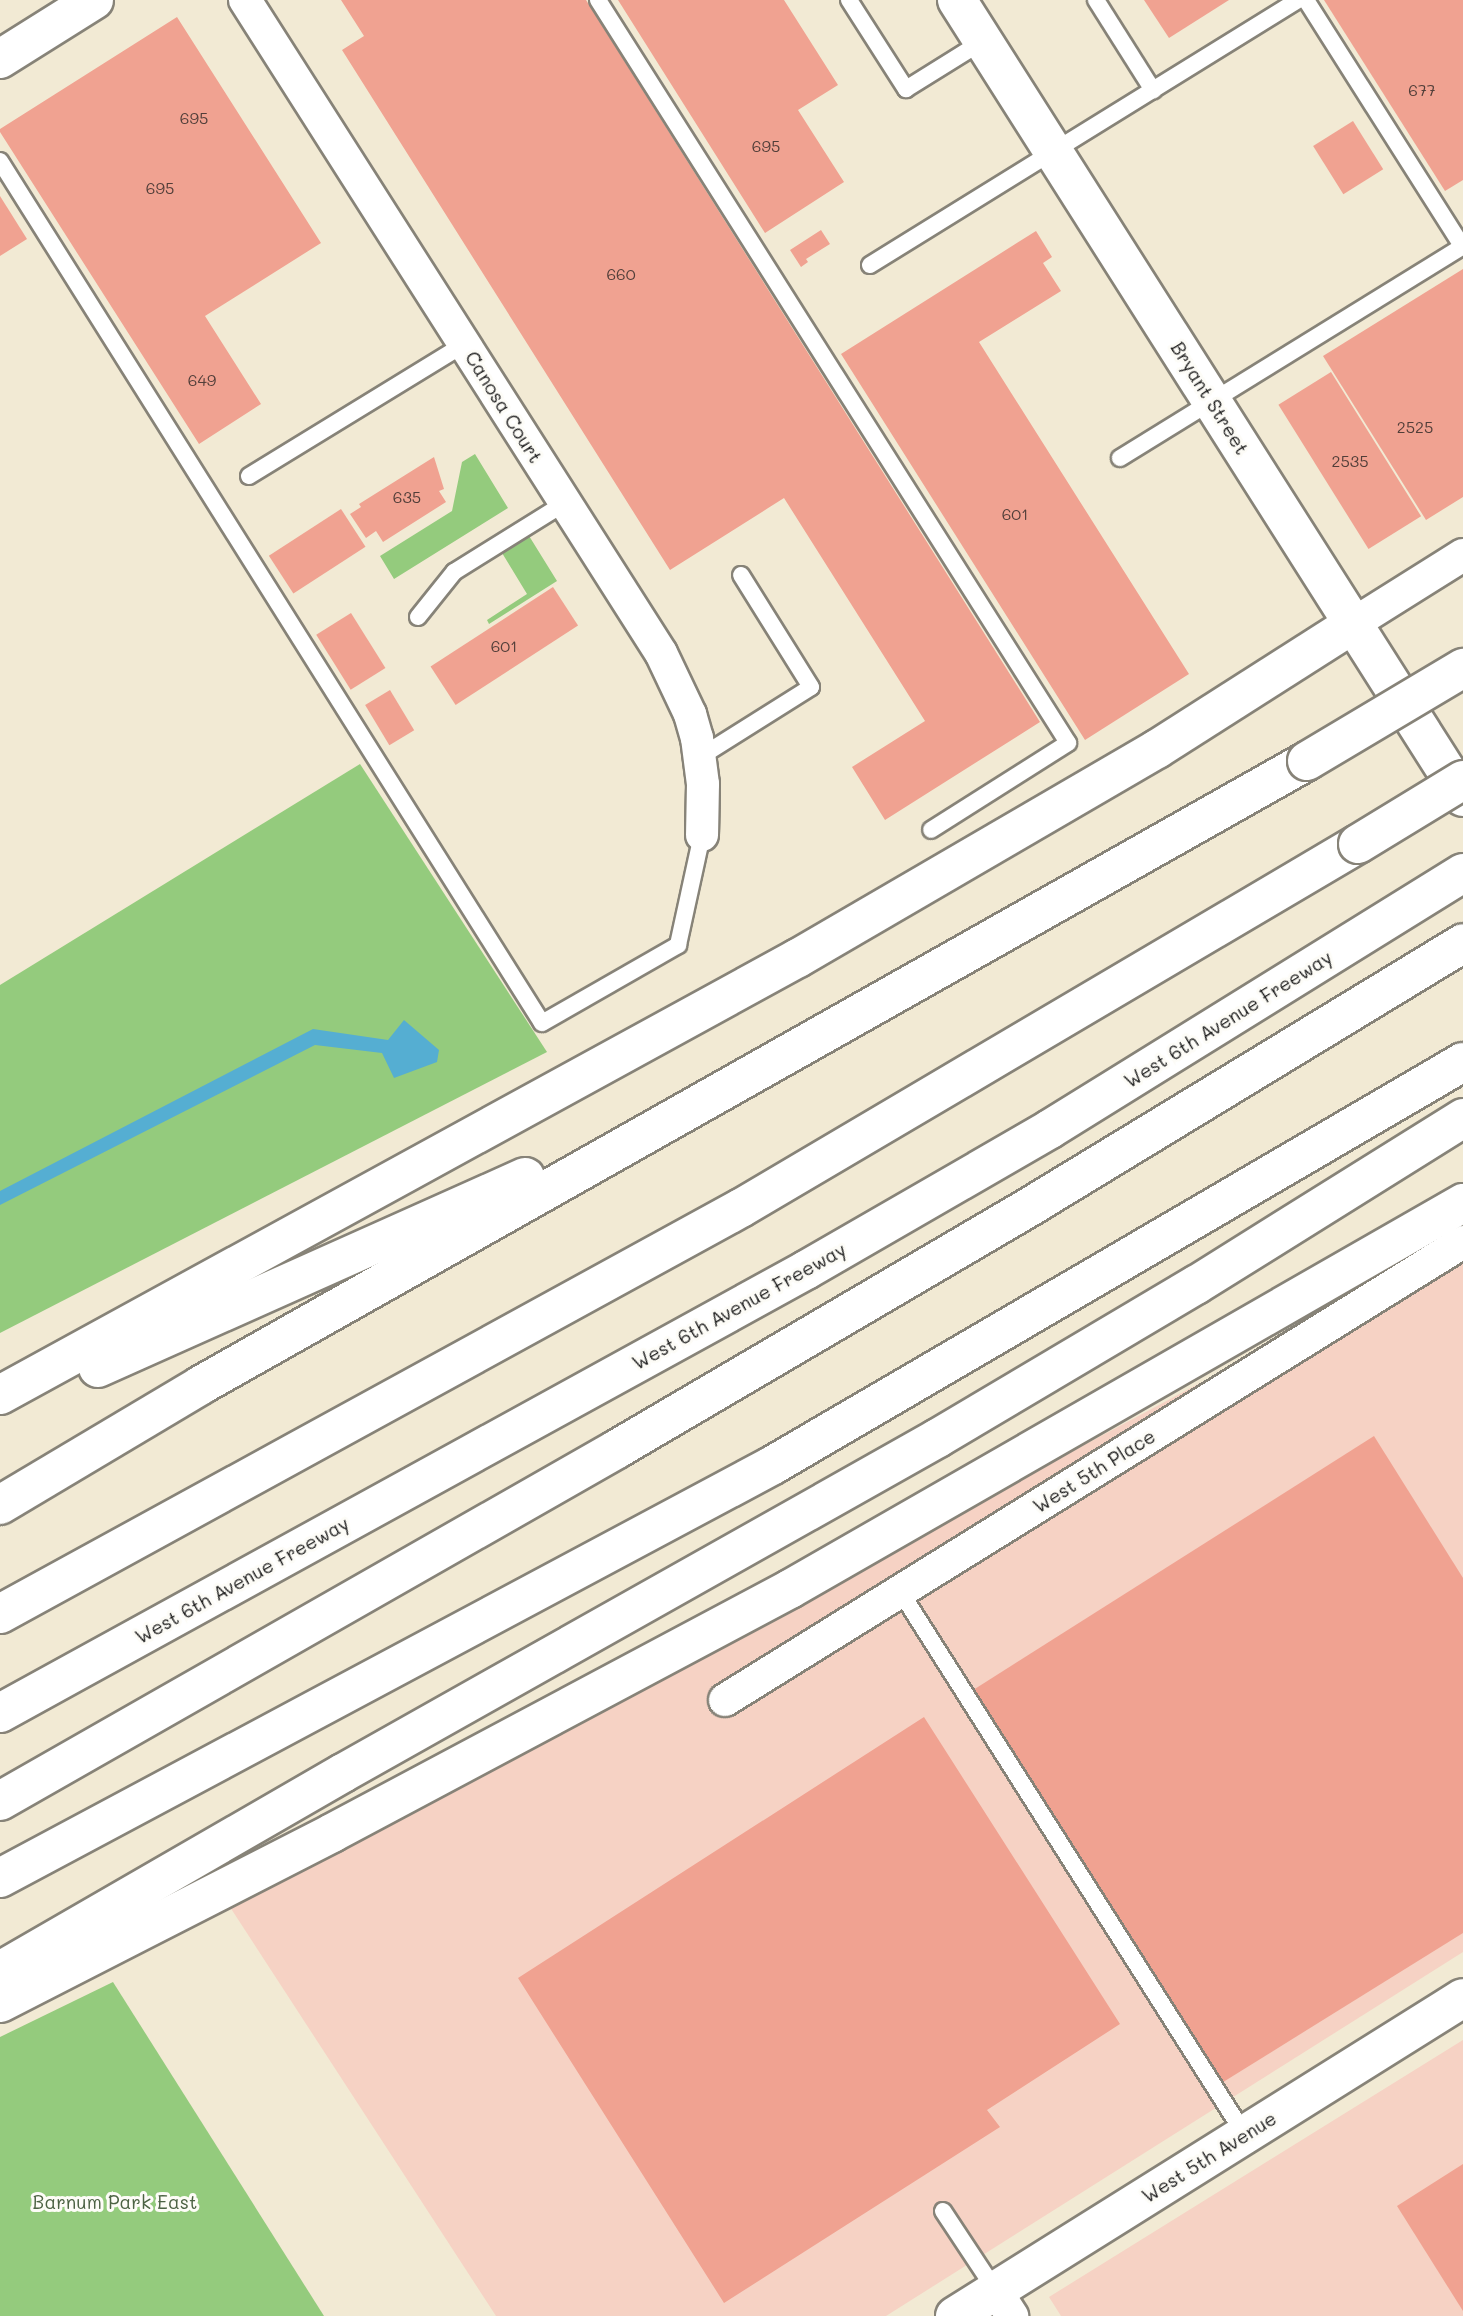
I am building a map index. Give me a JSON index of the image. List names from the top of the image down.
{
  "streets": {
    "main road": ["Bryant Street", "West 6th Avenue Freeway", "West 5th Avenue"],
    "street": ["Canosa Court", "West 5th Place"]
  },
  "parks": ["Barnum Park East"],
  "house_numbers": [
    "677",
    "695",
    "695",
    "695",
    "660",
    "649",
    "2525",
    "2535",
    "635",
    "601",
    "601"
  ]
}
